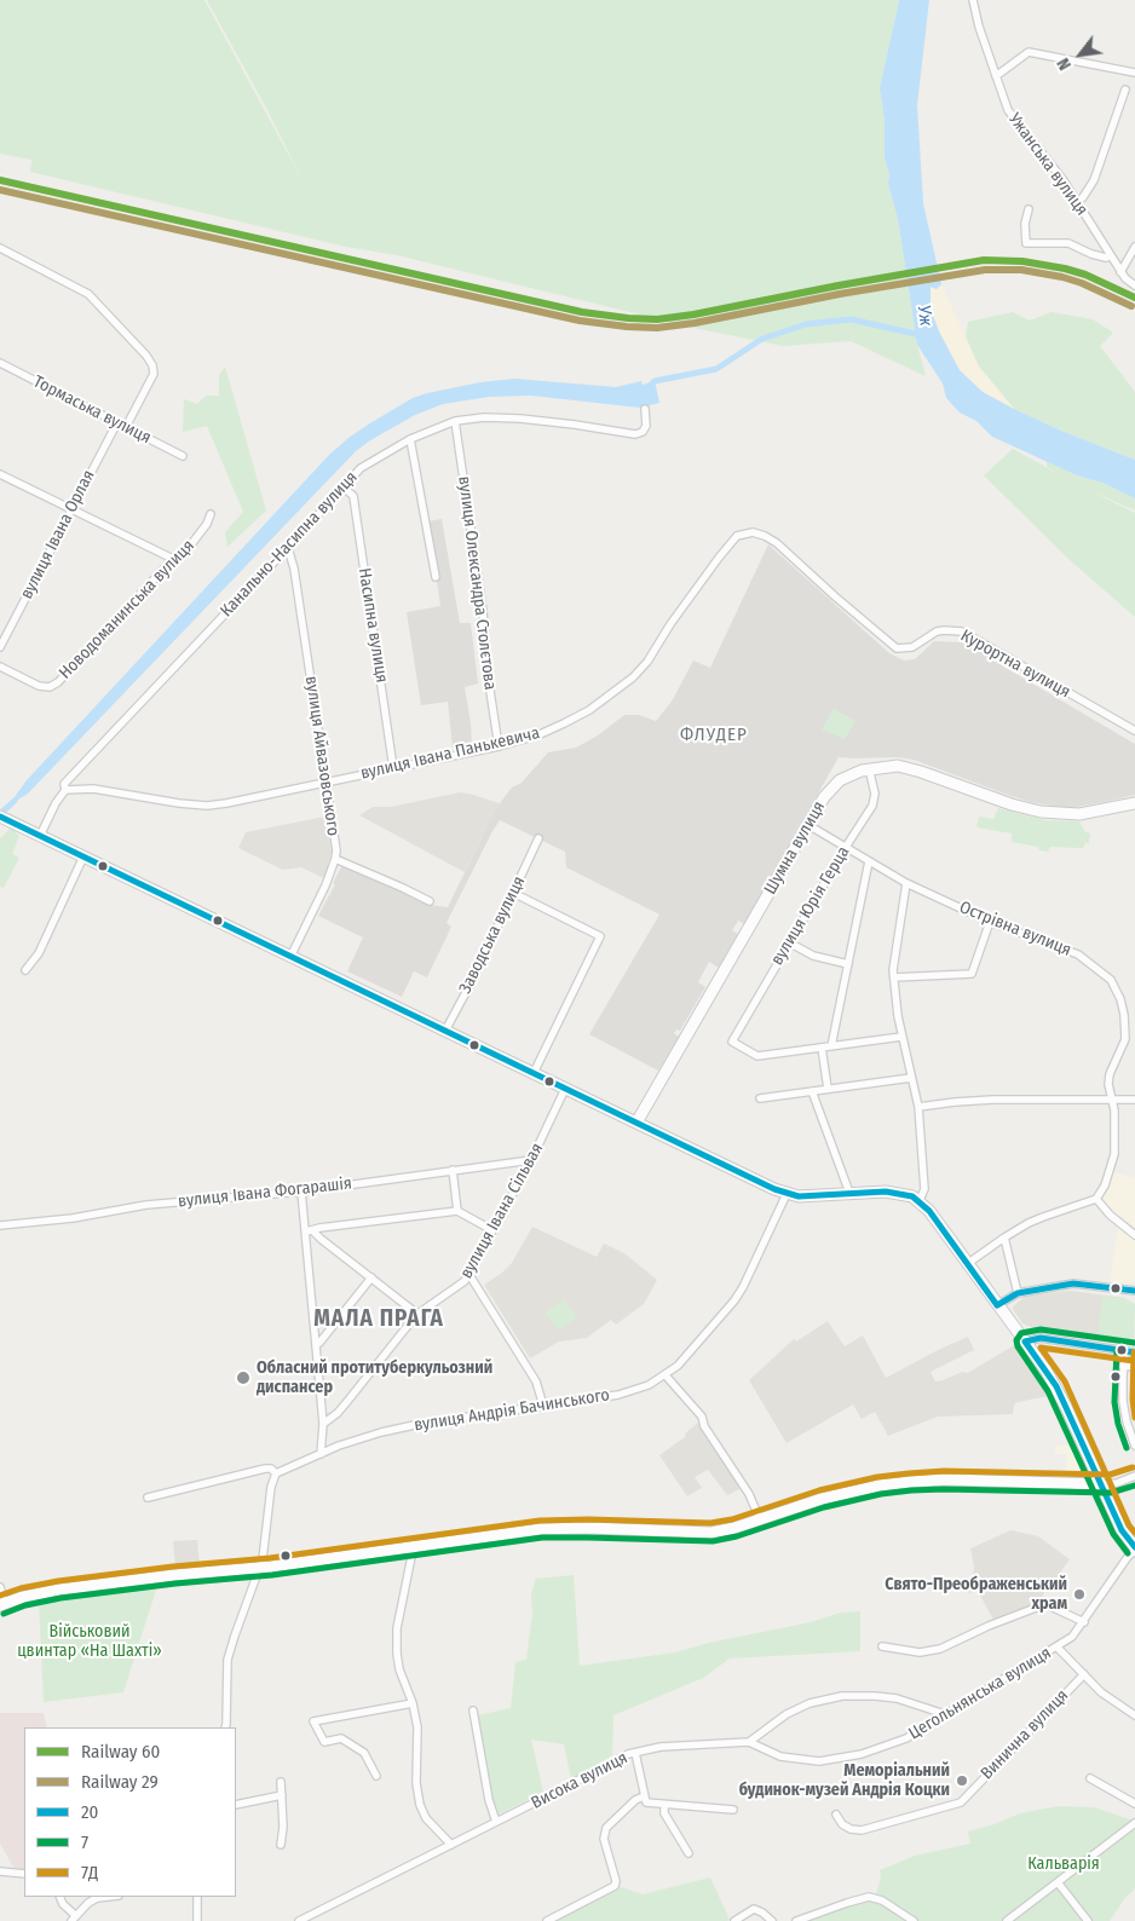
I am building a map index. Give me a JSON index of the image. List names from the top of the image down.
{
  "streets": {
    "main road": ["Шумна вулиця"],
    "street": [
      "Ужанська вулиця",
      "Тормаська вулиця",
      "вулиця Івана Орлая",
      "Канально-Насипна вулиця",
      "вулиця Олександра Столєтова",
      "Новодоманинська вулиця",
      "Насипна вулиця",
      "Курортна вулиця",
      "вулиця Івана Панькевича",
      "вулиця Айвазовського",
      "вулиця Юрія Герца",
      "Острівна вулиця",
      "Заводська вулиця",
      "вулиця Івана Фогарашія",
      "вулиця Івана Сільвая",
      "вулиця Андрія Бачинського",
      "Цегольнянська вулиця",
      "Винична вулиця",
      "Висока вулиця"
    ]
  },
  "crossings": [
    ["Тормаська вулиця", "вулиця Івана Орлая"],
    ["Канально-Насипна вулиця", "вулиця Олександра Столєтова"],
    ["Канально-Насипна вулиця", "Насипна вулиця"],
    ["Канально-Насипна вулиця", "вулиця Івана Панькевича"],
    ["Канально-Насипна вулиця", "вулиця Айвазовського"],
    ["вулиця Олександра Столєтова", "вулиця Івана Панькевича"],
    ["Насипна вулиця", "вулиця Івана Панькевича"],
    ["Курортна вулиця", "вулиця Івана Панькевича"],
    ["вулиця Івана Панькевича", "вулиця Айвазовського"],
    ["Шумна вулиця", "вулиця Юрія Герца"],
    ["Шумна вулиця", "Острівна вулиця"],
    ["вулиця Юрія Герца", "Острівна вулиця"],
    ["вулиця Івана Фогарашія", "вулиця Івана Сільвая"],
    ["Цегольнянська вулиця", "Висока вулиця"]
  ],
  "districts": ["ФЛУДЕР", "МАЛА ПРАГА"],
  "water": ["Уж"],
  "parks": ["Військовий цвинтар «На Шахті»", "Кальварія"],
  "places": ["Обласний протитуберкульозний диспансер", "Свято-Преображенський храм", "Меморіальний будинок-музей Андрія Коцки"],
  "lines": [
    "rail line 60",
    "rail line 29",
    "transit line 20",
    "transit line 7",
    "transit line 7Д"
  ],
  "legend": [
    "Railway 60",
    "Railway 29",
    "20",
    "7",
    "7Д"
  ],
  "north": "bottom left"
}
